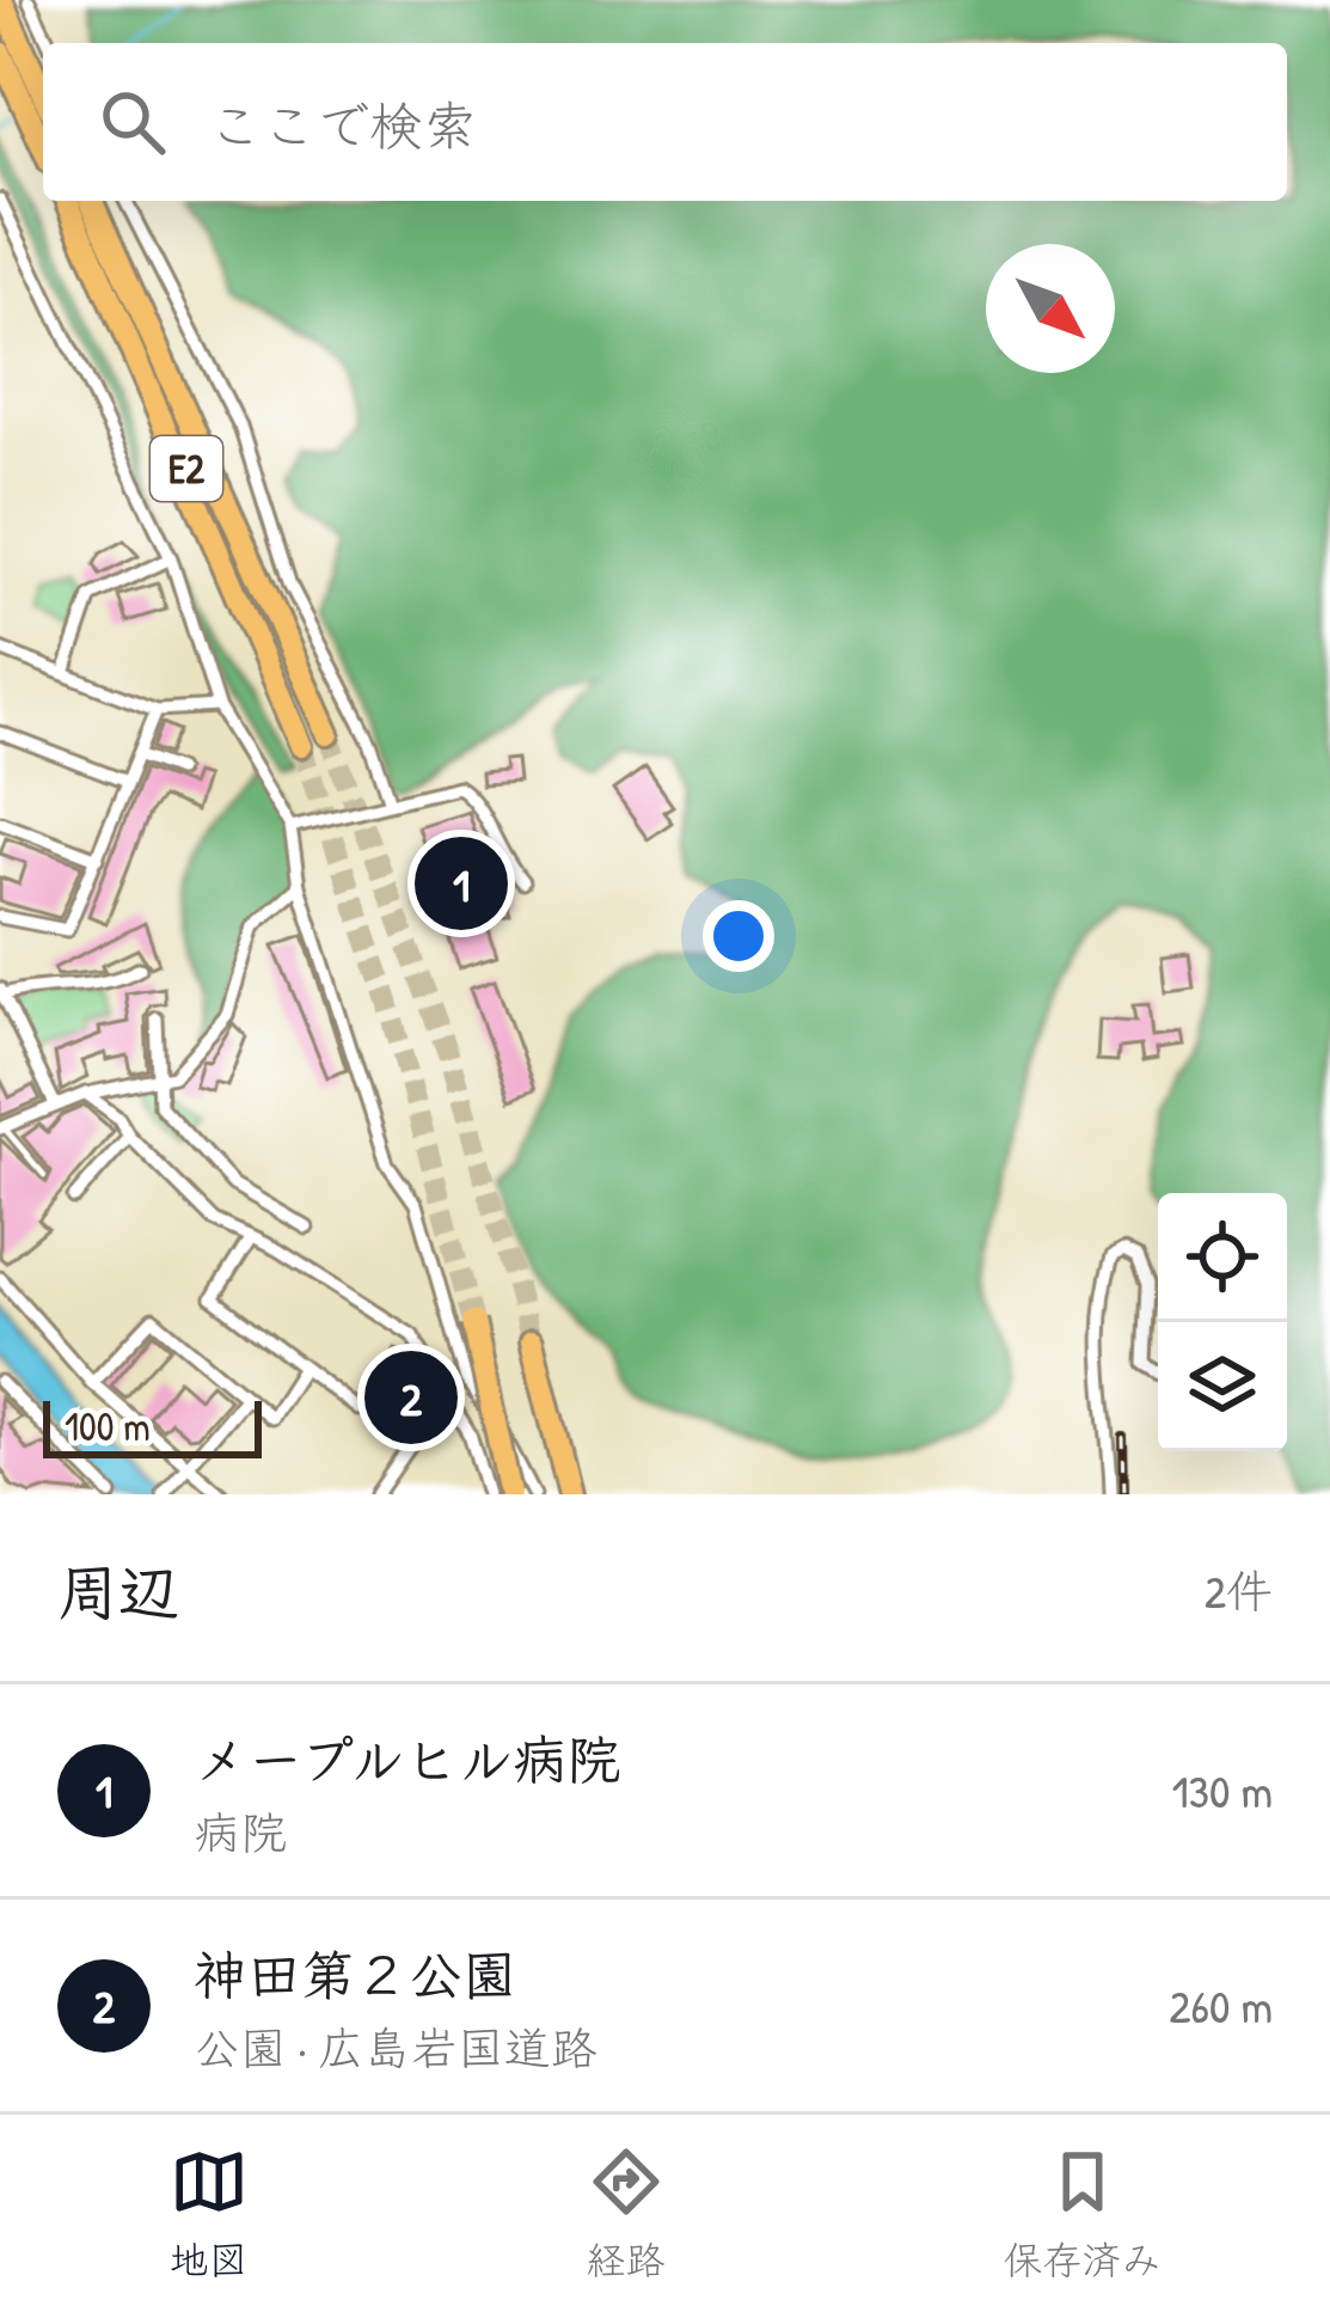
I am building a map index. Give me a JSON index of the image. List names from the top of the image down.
{
  "streets": {
    "highway": ["E2"]
  },
  "scale_bar": "100 m",
  "north": "bottom right",
  "page": {
    "search": "ここで検索",
    "pins": ["1", "2"],
    "scale": "100 m",
    "heading": ["周辺", "2件"],
    "list": [
      {
        "mark": "1",
        "name": "メープルヒル病院",
        "note": "病院",
        "value": "130 m"
      },
      {
        "mark": "2",
        "name": "神田第２公園",
        "note": "公園 · 広島岩国道路",
        "value": "260 m"
      }
    ],
    "nav": ["地図", "経路", "保存済み"]
  }
}
